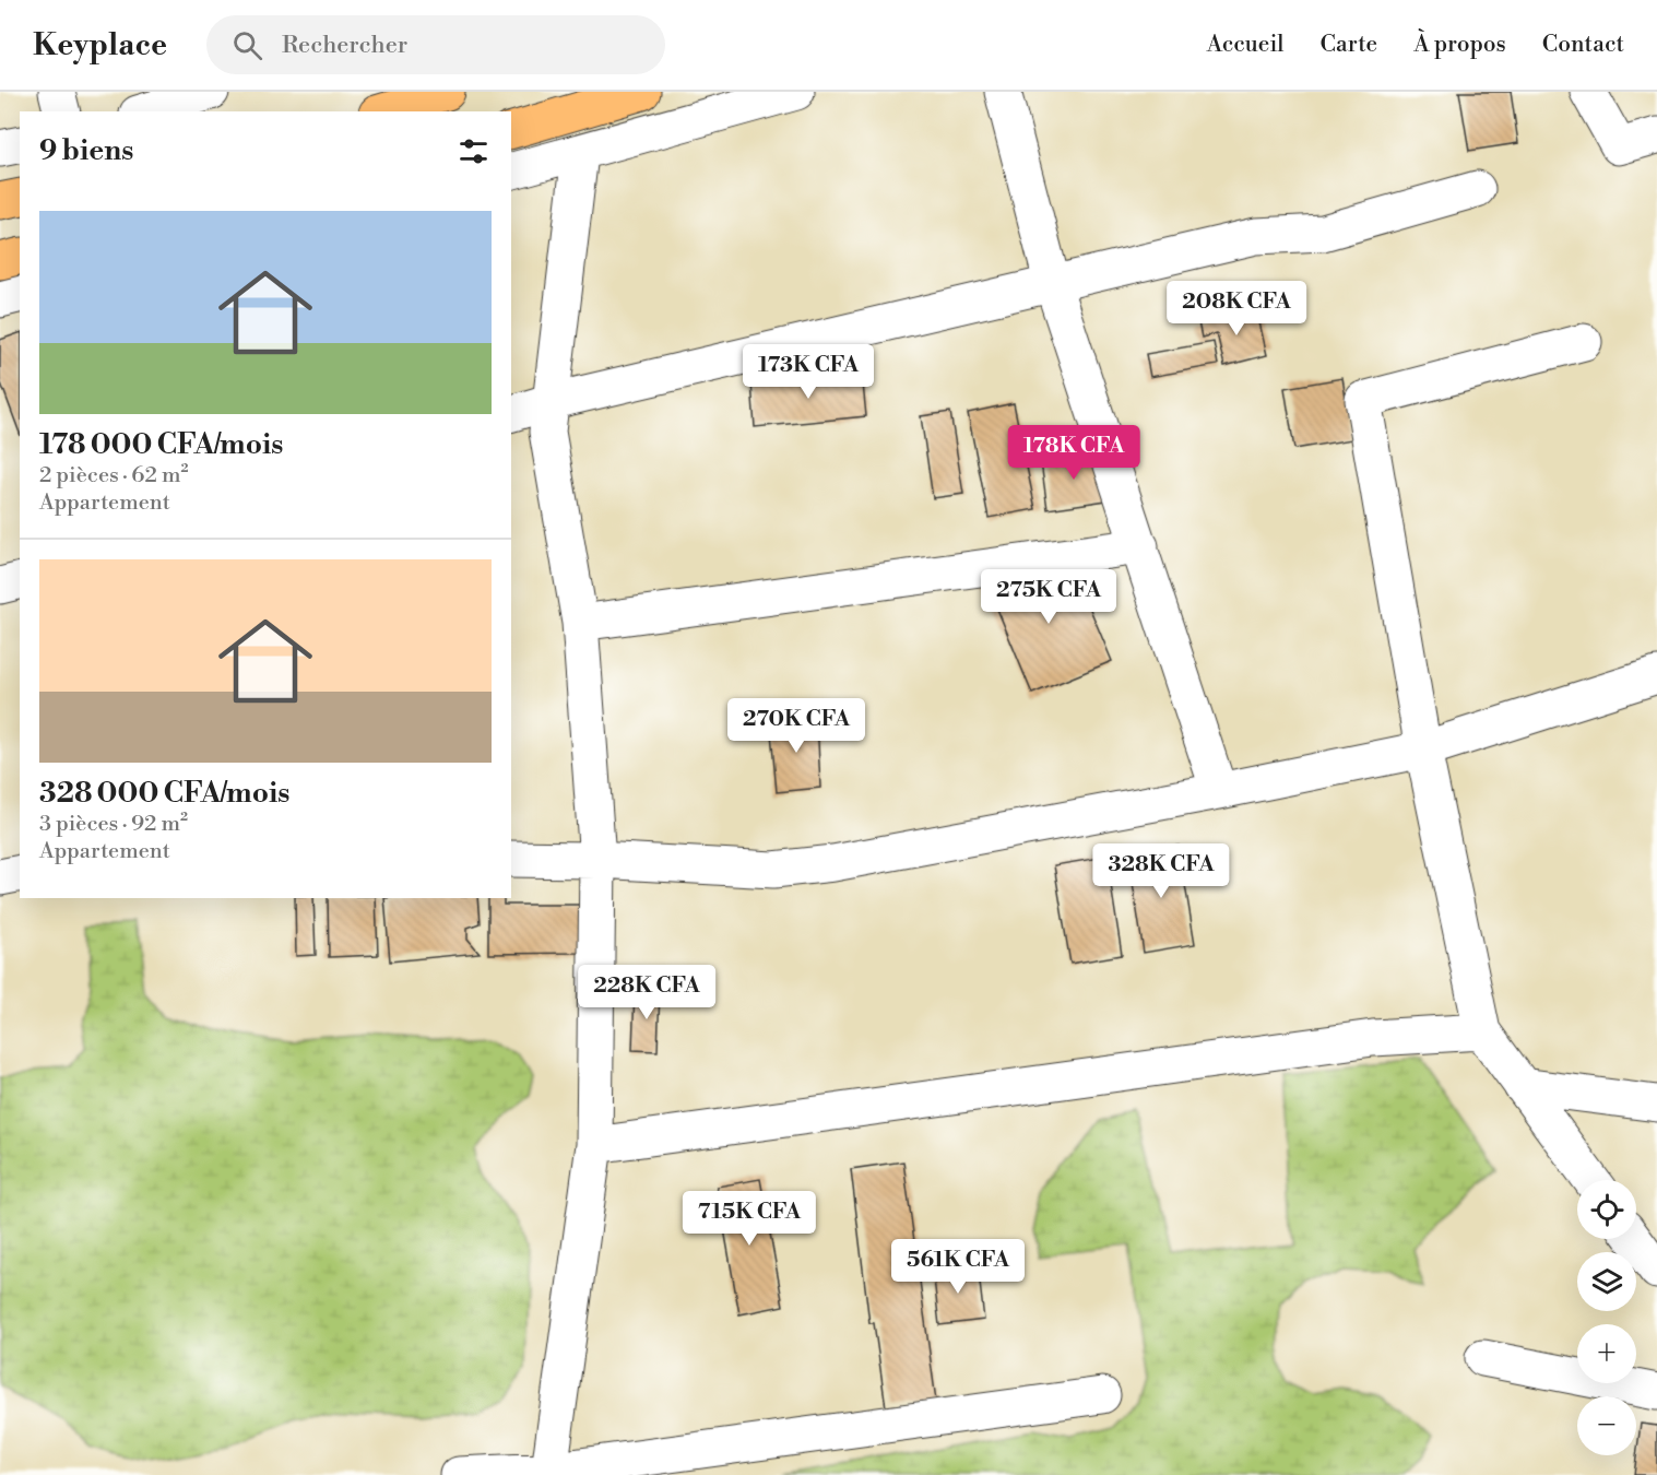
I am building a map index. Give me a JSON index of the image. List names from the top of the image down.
{
  "page": {
    "header": "Keyplace",
    "search": "Rechercher",
    "nav": [
      "Accueil",
      "Carte",
      "À propos",
      "Contact"
    ],
    "heading": "9 biens",
    "list": [
      {
        "name": "178 000 CFA/mois",
        "note": "2 pièces · 62 m² · Appartement"
      },
      {
        "name": "328 000 CFA/mois",
        "note": "3 pièces · 92 m² · Appartement"
      }
    ],
    "price": [
      "208K CFA",
      "173K CFA",
      "178K CFA",
      "275K CFA",
      "270K CFA",
      "328K CFA",
      "228K CFA",
      "715K CFA",
      "561K CFA"
    ],
    "map_buttons": ["+", "−"]
  }
}
